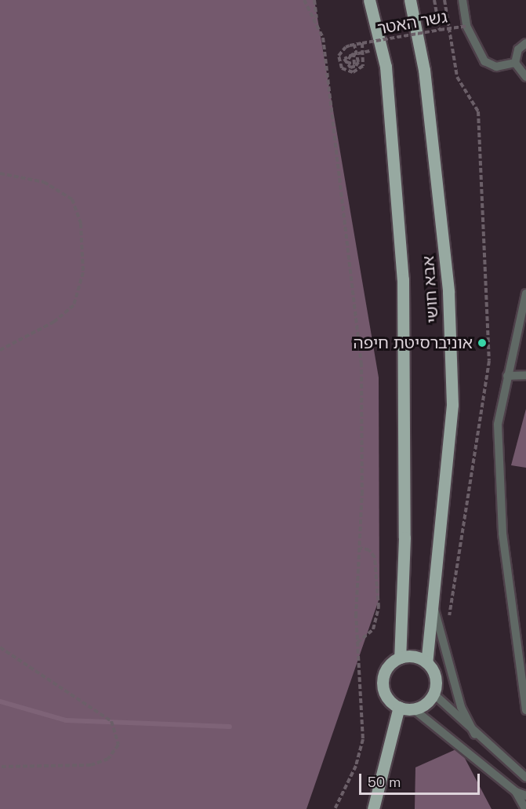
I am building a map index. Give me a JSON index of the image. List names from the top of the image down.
{
  "streets": {
    "main road": ["אבא חושי"],
    "path": ["גשר האטר"]
  },
  "places": ["אוניברסיטת חיפה"],
  "scale_bar": "50 m"
}
